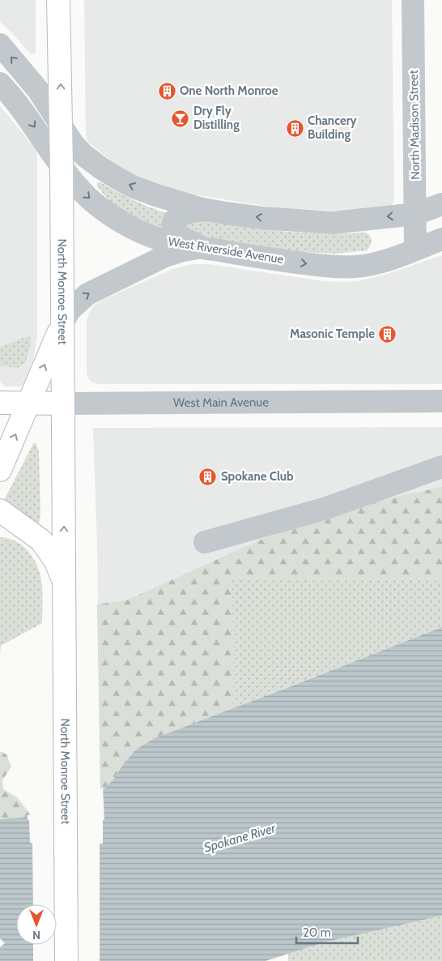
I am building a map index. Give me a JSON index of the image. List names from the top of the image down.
{
  "streets": {
    "main road": ["North Monroe Street", "West Main Avenue"],
    "street": ["North Madison Street", "West Riverside Avenue"]
  },
  "crossings": [
    ["North Madison Street", "West Riverside Avenue"],
    ["West Riverside Avenue", "North Monroe Street"],
    ["North Monroe Street", "West Main Avenue"]
  ],
  "water": ["Spokane River"],
  "places": {
    "building": [
      "One North Monroe",
      "Chancery Building",
      "Masonic Temple",
      "Spokane Club"
    ],
    "bar": ["Dry Fly Distilling"]
  },
  "scale_bar": "20 m",
  "north": "bottom"
}
